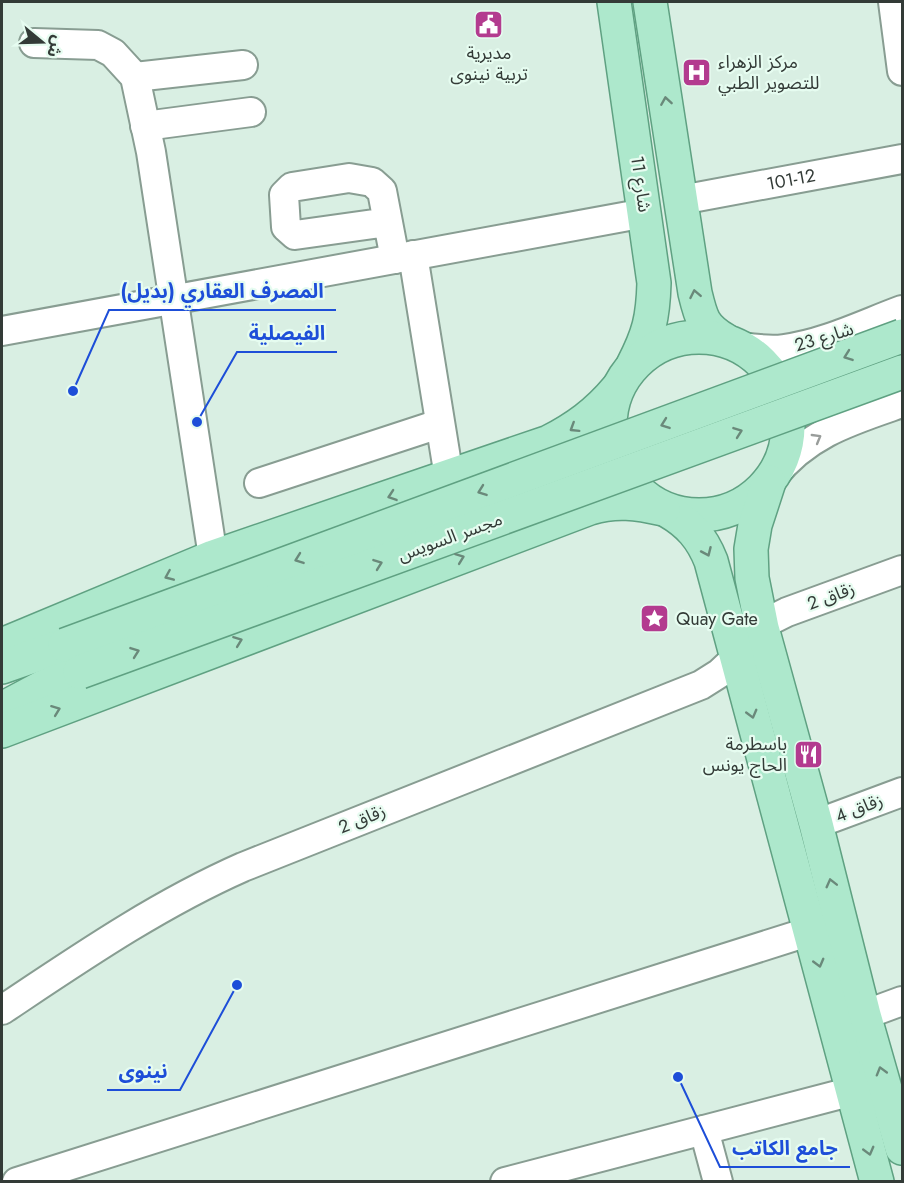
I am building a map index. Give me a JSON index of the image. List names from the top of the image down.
{
  "streets": {
    "main road": ["شارع 11", "مجسر السويس"],
    "street": [
      "101-12",
      "شارع 23",
      "زقاق 2",
      "زقاق 4"
    ]
  },
  "crossings": [
    ["101-12", "شارع 11"],
    ["شارع 11", "شارع 23"]
  ],
  "places": {
    "public building": ["مديرية تربية نينوى"],
    "hospital": ["مركز الزهراء للتصوير الطبي"],
    "other": [
      "المصرف العقاري (بديل)",
      "الفيصلية",
      "نينوى",
      "جامع الكاتب"
    ],
    "place": ["Quay Gate"],
    "restaurant": ["باسطرمة الحاج يونس"]
  },
  "north": "right"
}
